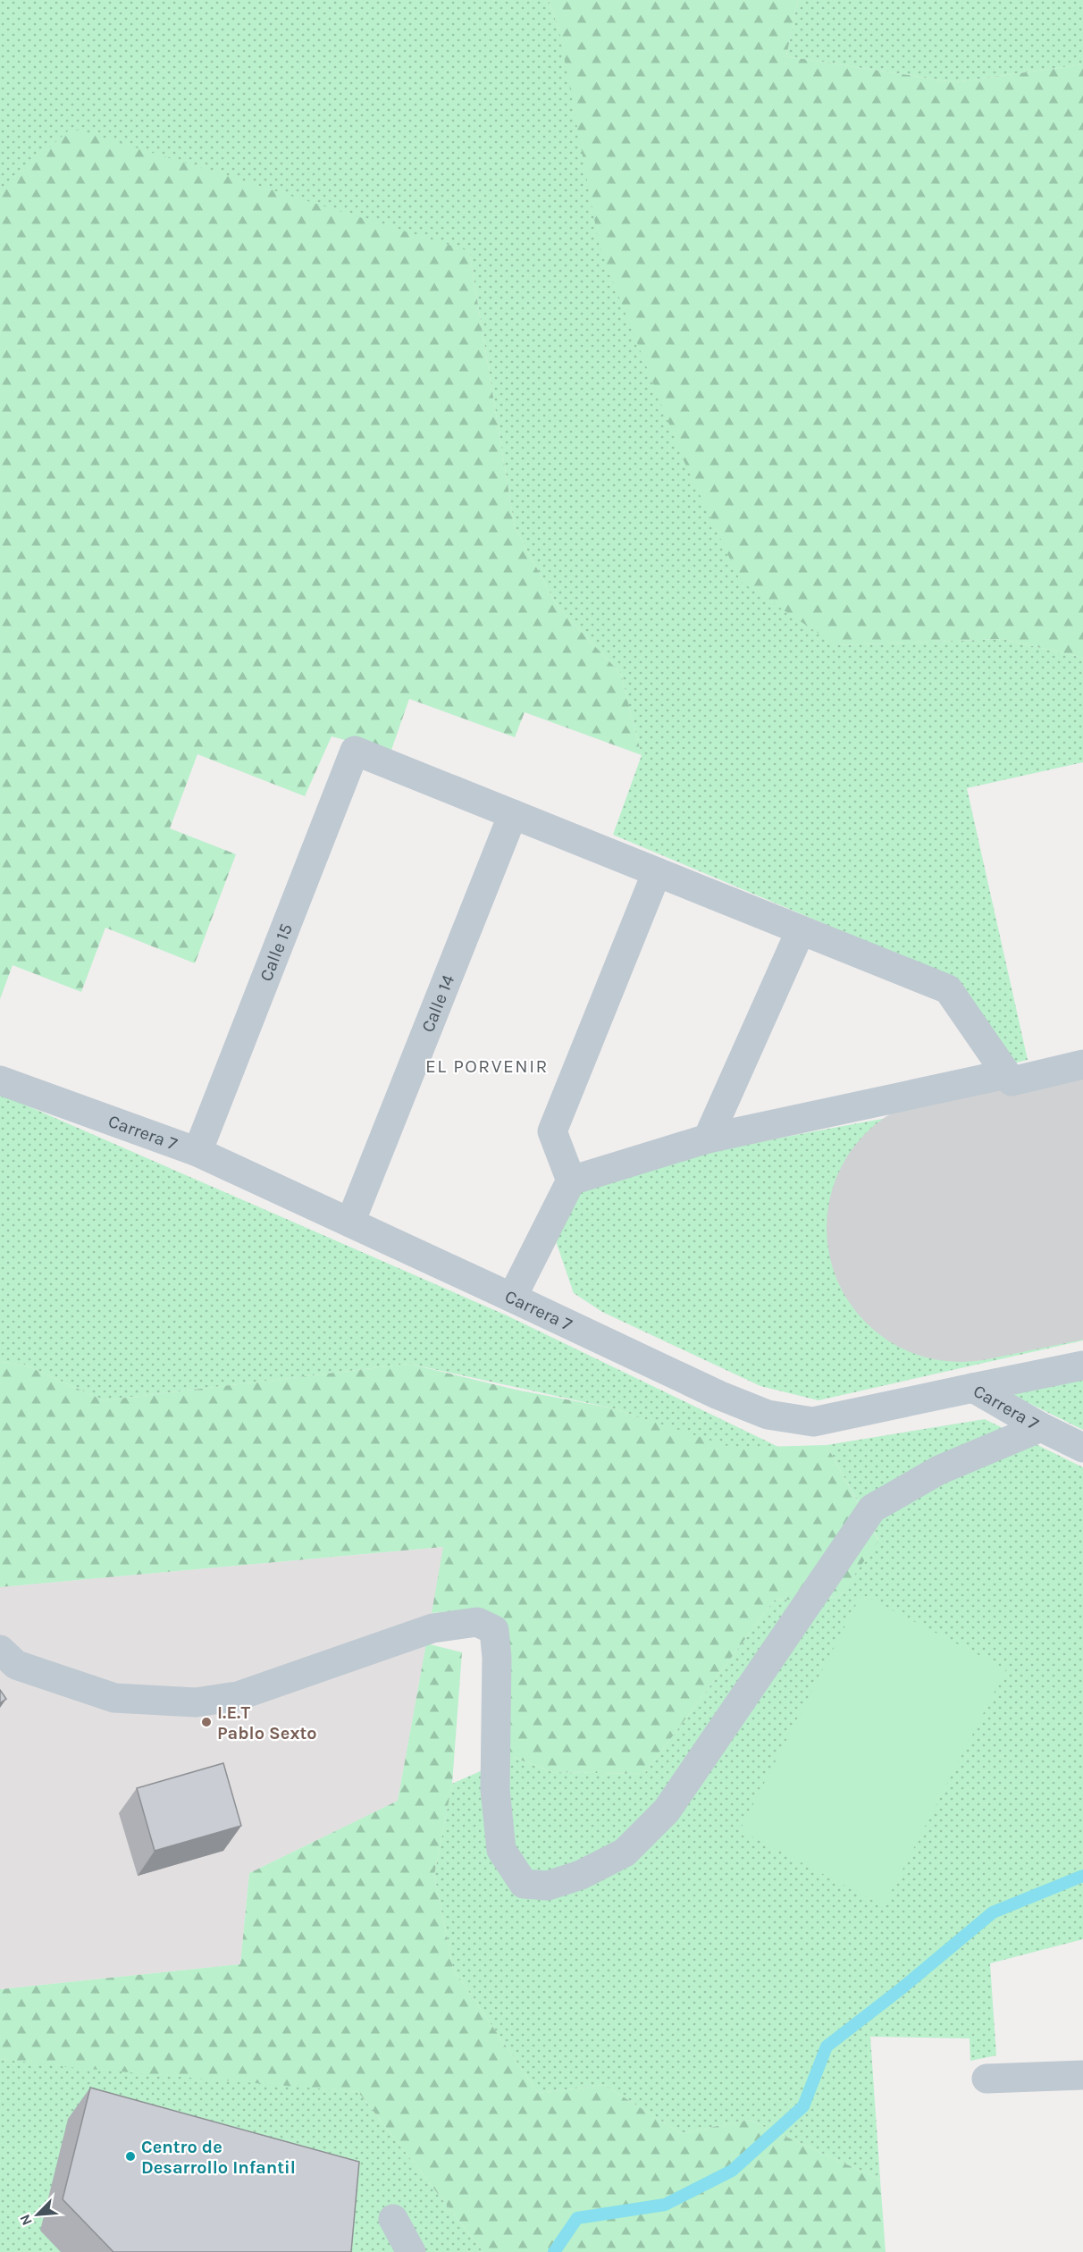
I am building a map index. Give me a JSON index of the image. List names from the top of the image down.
{
  "streets": {
    "street": ["Calle 15", "Calle 14", "Carrera 7"]
  },
  "crossings": [
    ["Calle 15", "Calle 14"],
    ["Calle 15", "Carrera 7"],
    ["Calle 14", "Carrera 7"]
  ],
  "districts": ["EL PORVENIR"],
  "places": ["I.E.T Pablo Sexto", "Centro de Desarrollo Infantil"],
  "north": "bottom left"
}
